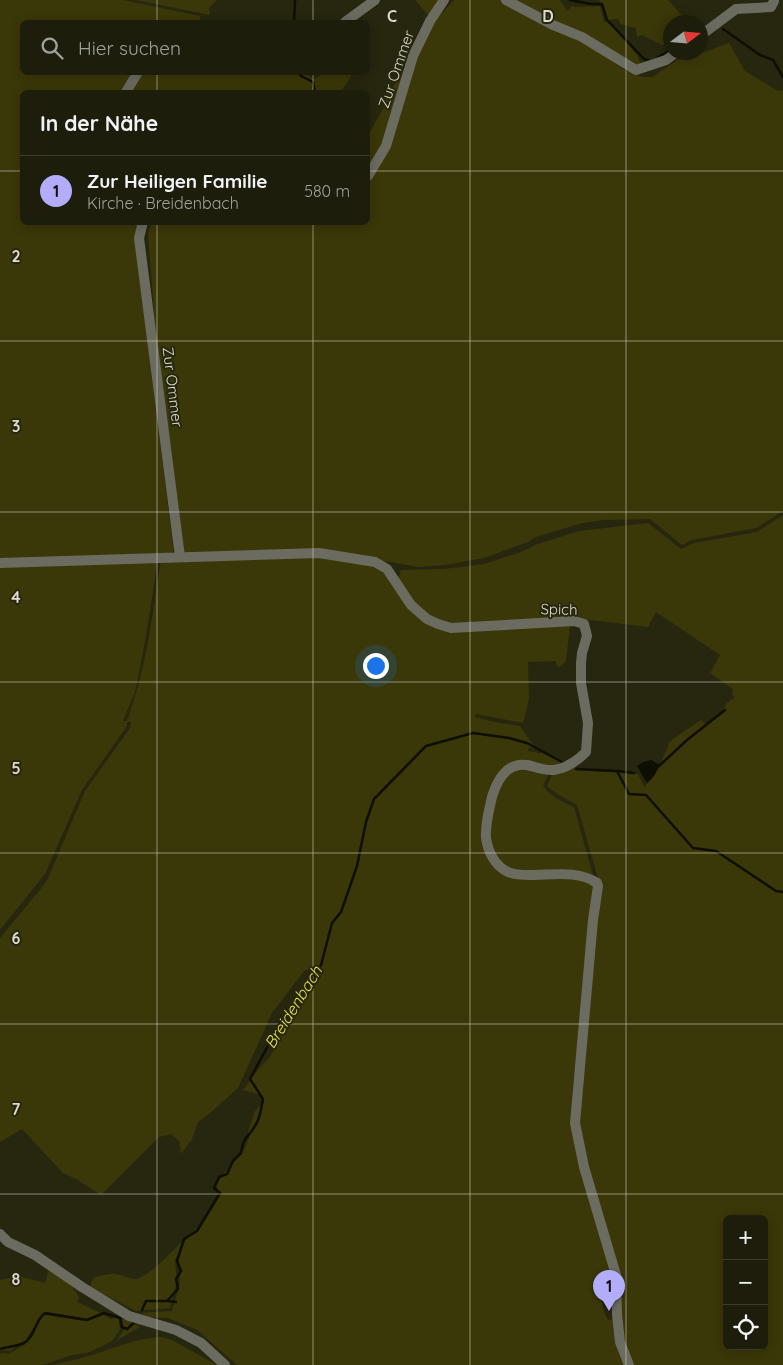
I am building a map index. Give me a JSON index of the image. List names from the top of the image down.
{
  "streets": {
    "street": ["Zur Ommer", "Spich"]
  },
  "crossings": [
    ["Zur Ommer", "Spich"]
  ],
  "water": ["Breidenbach"],
  "north": "right",
  "page": {
    "search": "Hier suchen",
    "heading": "In der Nähe",
    "list": [
      {
        "mark": "1",
        "name": "Zur Heiligen Familie",
        "note": "Kirche · Breidenbach",
        "value": "580 m"
      }
    ],
    "map_buttons": ["+", "−"],
    "pins": "1"
  },
  "grid": {
    "columns": ["C", "D"],
    "rows": [
      "2",
      "3",
      "4",
      "5",
      "6",
      "7",
      "8"
    ]
  }
}
